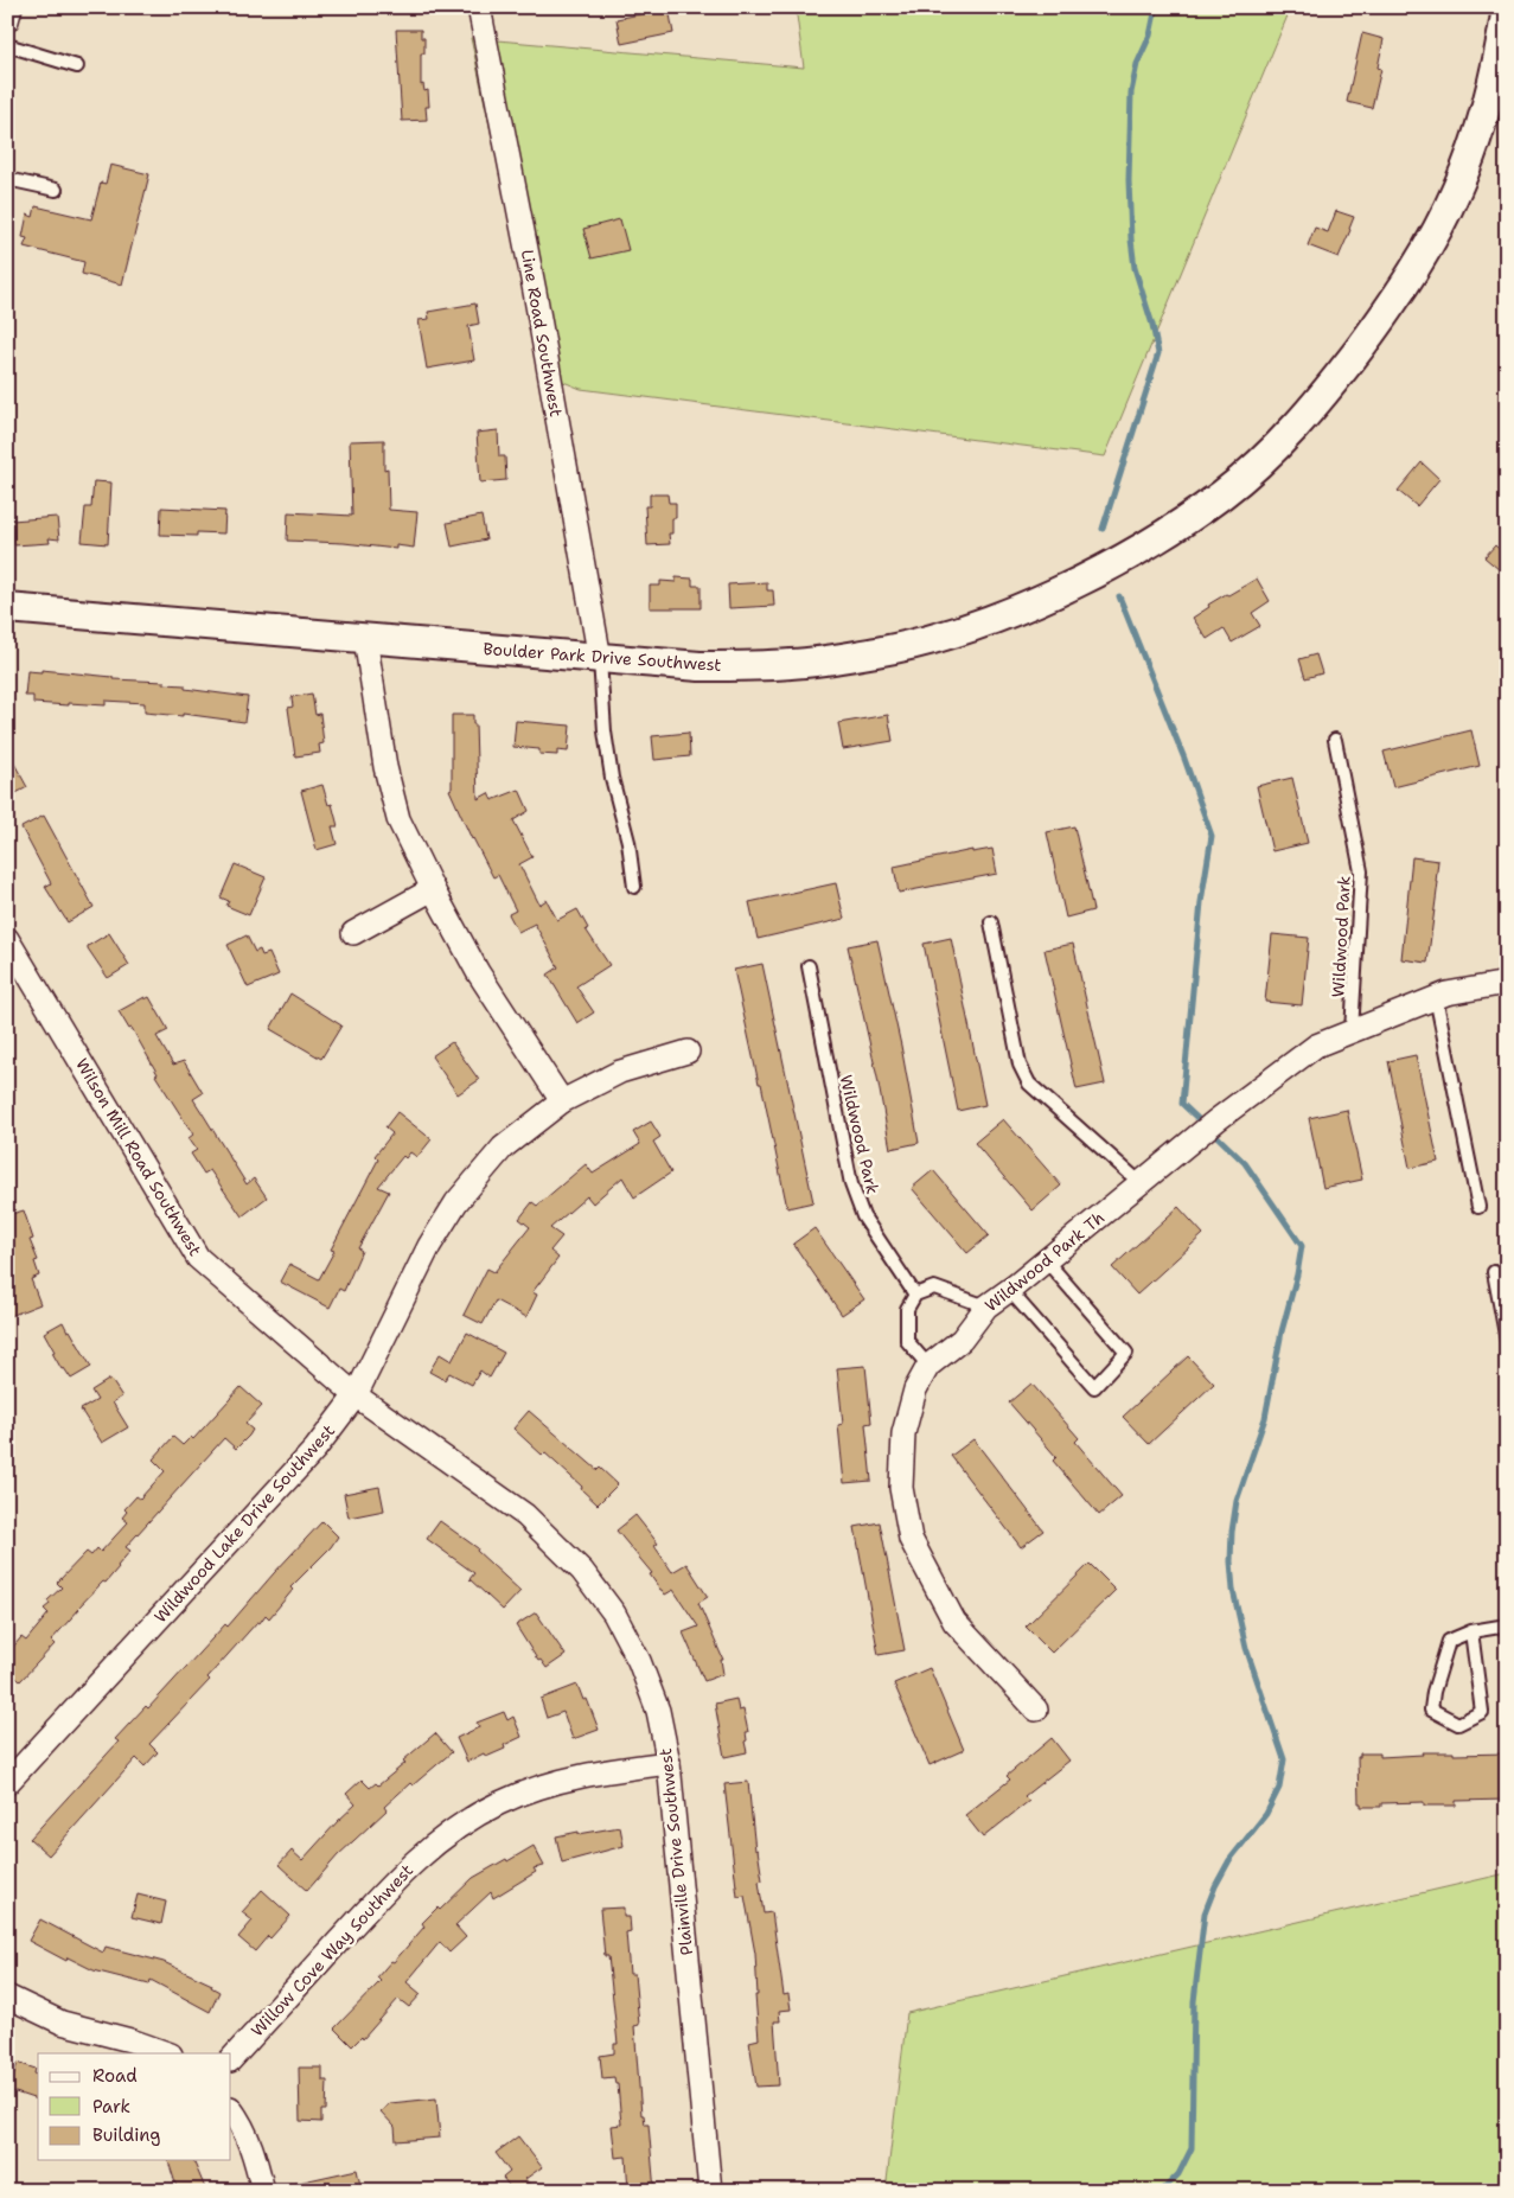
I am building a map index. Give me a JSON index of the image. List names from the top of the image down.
{
  "streets": {
    "street": [
      "Line Road Southwest",
      "Boulder Park Drive Southwest",
      "Wilson Mill Road Southwest",
      "Wildwood Park Th",
      "Wildwood Lake Drive Southwest",
      "Plainville Drive Southwest",
      "Willow Cove Way Southwest"
    ],
    "lane": ["Wildwood Park"]
  },
  "crossings": [
    ["Line Road Southwest", "Boulder Park Drive Southwest"],
    ["Wildwood Park", "Wildwood Park Th"],
    ["Wilson Mill Road Southwest", "Wildwood Lake Drive Southwest"],
    ["Wilson Mill Road Southwest", "Plainville Drive Southwest"],
    ["Wildwood Lake Drive Southwest", "Plainville Drive Southwest"],
    ["Plainville Drive Southwest", "Willow Cove Way Southwest"]
  ],
  "legend": ["Road", "Park", "Building"]
}
